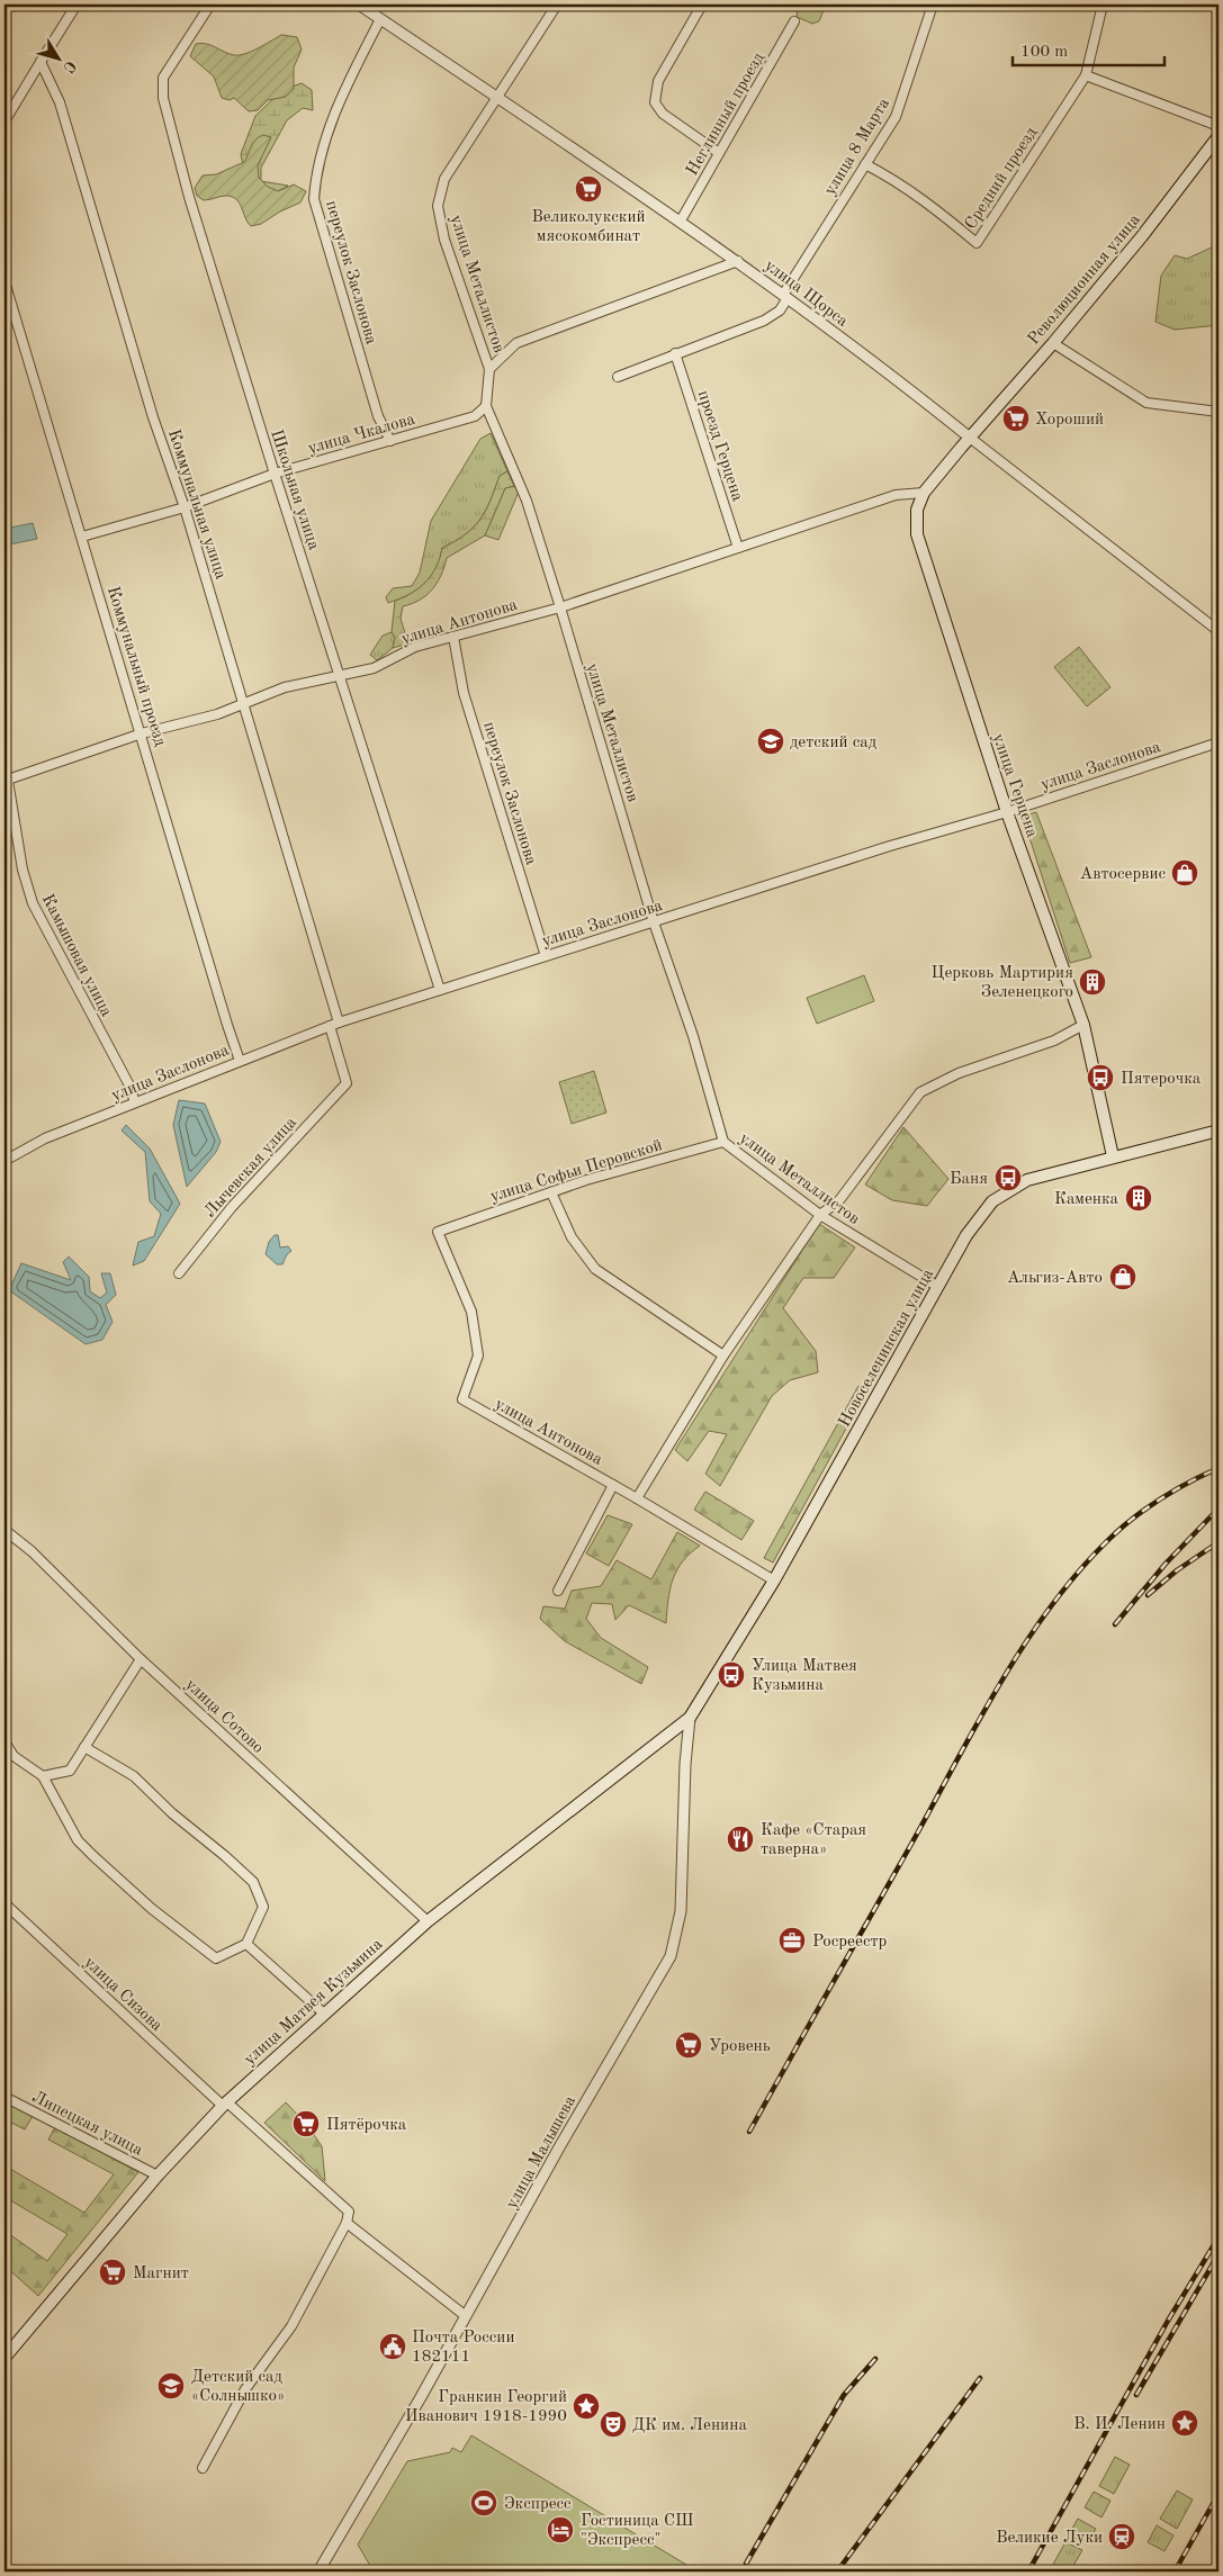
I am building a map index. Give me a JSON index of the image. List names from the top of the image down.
{
  "streets": {
    "main road": [
      "Революционная улица",
      "улица Герцена",
      "Новоселенинская улица",
      "улица Матвея Кузьмина"
    ],
    "street": [
      "Неглинный проезд",
      "улица 8 Марта",
      "Средний проезд",
      "переулок Заслонова",
      "улица Металлистов",
      "улица Щорса",
      "улица Чкалова",
      "проезд Герцена",
      "Школьная улица",
      "Коммунальная улица",
      "улица Антонова",
      "Коммунальный проезд",
      "улица Заслонова",
      "Камышовая улица",
      "Лычевская улица",
      "улица Софьи Перовской",
      "улица Сотово",
      "улица Сизова",
      "Липецкая улица",
      "улица Малышева"
    ]
  },
  "crossings": [
    ["Неглинный проезд", "улица Щорса"],
    ["улица 8 Марта", "Средний проезд"],
    ["улица 8 Марта", "улица Щорса"],
    ["переулок Заслонова", "улица Щорса"],
    ["переулок Заслонова", "улица Чкалова"],
    ["переулок Заслонова", "улица Антонова"],
    ["переулок Заслонова", "улица Заслонова"],
    ["Революционная улица", "улица Щорса"],
    ["Революционная улица", "улица Герцена"],
    ["улица Металлистов", "улица Щорса"],
    ["улица Металлистов", "улица Чкалова"],
    ["улица Металлистов", "улица Антонова"],
    ["улица Металлистов", "улица Заслонова"],
    ["улица Металлистов", "улица Софьи Перовской"],
    ["улица Металлистов", "Новоселенинская улица"],
    ["улица Щорса", "улица Герцена"],
    ["улица Чкалова", "Школьная улица"],
    ["улица Чкалова", "Коммунальная улица"],
    ["улица Чкалова", "Коммунальный проезд"],
    ["проезд Герцена", "улица Антонова"],
    ["Школьная улица", "улица Антонова"],
    ["Школьная улица", "улица Заслонова"],
    ["Коммунальная улица", "улица Антонова"],
    ["Коммунальная улица", "улица Заслонова"],
    ["улица Антонова", "Коммунальный проезд"],
    ["улица Антонова", "улица Герцена"],
    ["улица Антонова", "Камышовая улица"],
    ["улица Антонова", "улица Софьи Перовской"],
    ["улица Антонова", "Новоселенинская улица"],
    ["Коммунальный проезд", "улица Заслонова"],
    ["улица Заслонова", "улица Герцена"],
    ["улица Заслонова", "Камышовая улица"],
    ["улица Заслонова", "Лычевская улица"],
    ["улица Герцена", "Новоселенинская улица"],
    ["Новоселенинская улица", "улица Матвея Кузьмина"],
    ["Новоселенинская улица", "улица Малышева"],
    ["улица Сотово", "улица Матвея Кузьмина"],
    ["улица Сизова", "улица Матвея Кузьмина"],
    ["улица Матвея Кузьмина", "Липецкая улица"],
    ["улица Матвея Кузьмина", "улица Малышева"]
  ],
  "places": {
    "supermarket": [
      "Великолукский мясокомбинат",
      "Хороший",
      "Уровень",
      "Пятёрочка",
      "Магнит"
    ],
    "school or university": ["детский сад", "Детский сад «Солнышко»"],
    "shop": ["Автосервис", "Альгиз-Авто"],
    "building": ["Церковь Мартирия Зеленецкого", "Каменка"],
    "bus stop": ["Пятерочка", "Баня", "Улица Матвея Кузьмина"],
    "restaurant": ["Кафе «Старая таверна»"],
    "office": ["Росреестр"],
    "public building": ["Почта России 182111"],
    "place": ["Гранкин Георгий Иванович 1918-1990", "В. И. Ленин"],
    "theatre": ["ДК им. Ленина"],
    "sports": ["Экспресс"],
    "hotel": ["Гостиница СШ \"Экспресс\""],
    "station": ["Великие Луки"]
  },
  "scale_bar": "100 m",
  "north": "bottom right"
}
